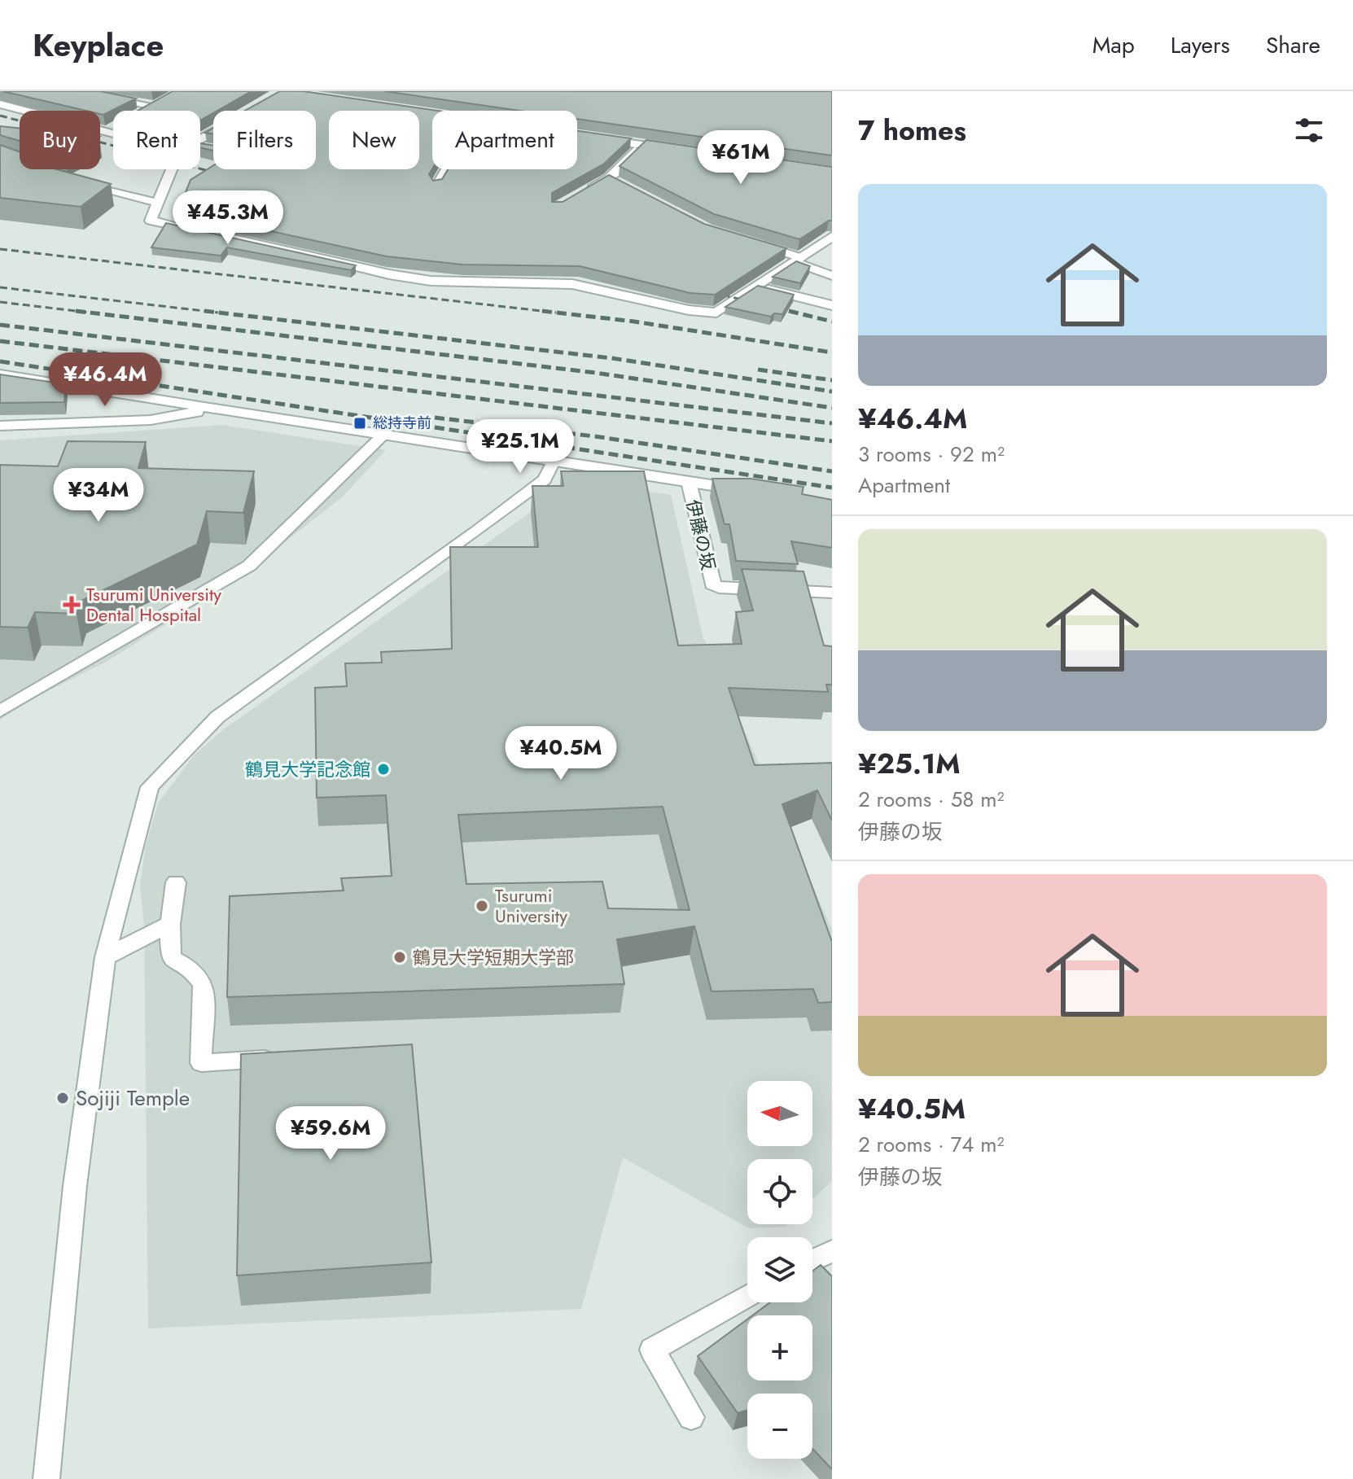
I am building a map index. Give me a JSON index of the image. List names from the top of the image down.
{
  "streets": {
    "street": ["伊藤の坂"]
  },
  "places": {
    "transit": ["総持寺前"],
    "health": ["Tsurumi University Dental Hospital"],
    "other": [
      "鶴見大学記念館",
      "Tsurumi University",
      "鶴見大学短期大学部",
      "Sojiji Temple"
    ]
  },
  "north": "left",
  "page": {
    "header": "Keyplace",
    "nav": ["Map", "Layers", "Share"],
    "heading": "7 homes",
    "chip": [
      "Buy",
      "Rent",
      "Filters",
      "New",
      "Apartment"
    ],
    "price": [
      "¥61M",
      "¥45.3M",
      "¥46.4M",
      "¥25.1M",
      "¥34M",
      "¥40.5M",
      "¥59.6M"
    ],
    "list": [
      {
        "name": "¥46.4M",
        "note": "3 rooms · 92 m² · Apartment"
      },
      {
        "name": "¥25.1M",
        "note": "2 rooms · 58 m² · 伊藤の坂"
      },
      {
        "name": "¥40.5M",
        "note": "2 rooms · 74 m² · 伊藤の坂"
      }
    ],
    "map_buttons": ["+", "−"]
  }
}
